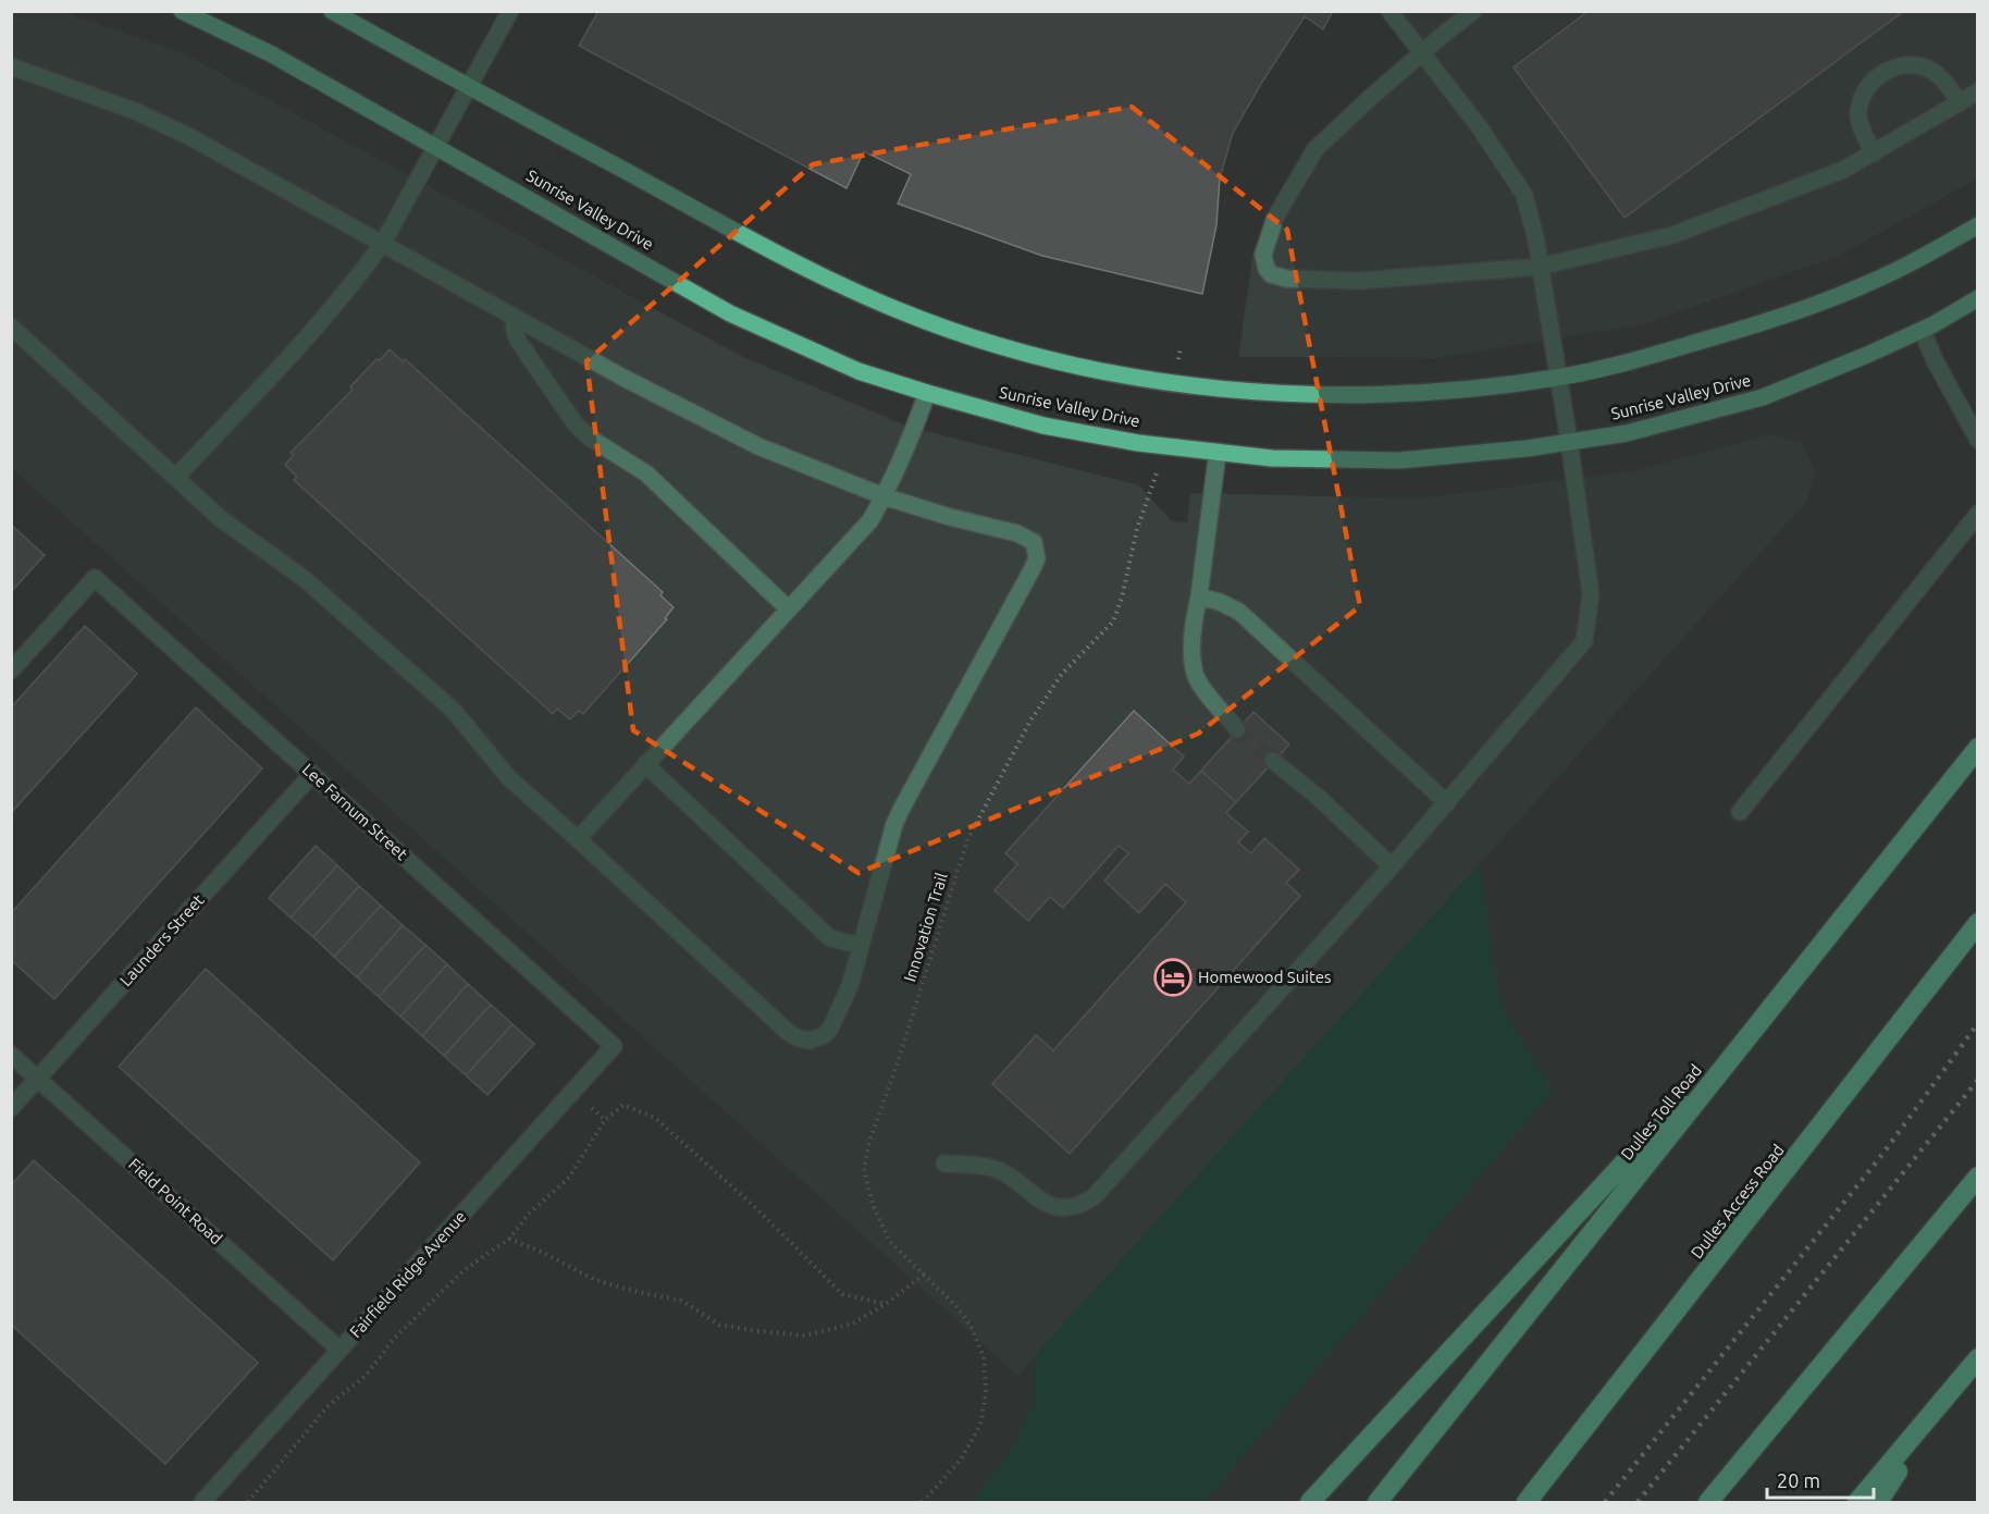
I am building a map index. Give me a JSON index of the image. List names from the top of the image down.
{
  "streets": {
    "highway": ["Dulles Toll Road", "Dulles Access Road"],
    "main road": ["Sunrise Valley Drive"],
    "street": [
      "Lee Farnum Street",
      "Launders Street",
      "Field Point Road",
      "Fairfield Ridge Avenue"
    ],
    "path": ["Innovation Trail"]
  },
  "crossings": [
    ["Sunrise Valley Drive", "Innovation Trail"],
    ["Lee Farnum Street", "Launders Street"],
    ["Lee Farnum Street", "Fairfield Ridge Avenue"],
    ["Launders Street", "Field Point Road"],
    ["Field Point Road", "Fairfield Ridge Avenue"]
  ],
  "places": {
    "hotel": ["Homewood Suites"]
  },
  "scale_bar": "20 m"
}
